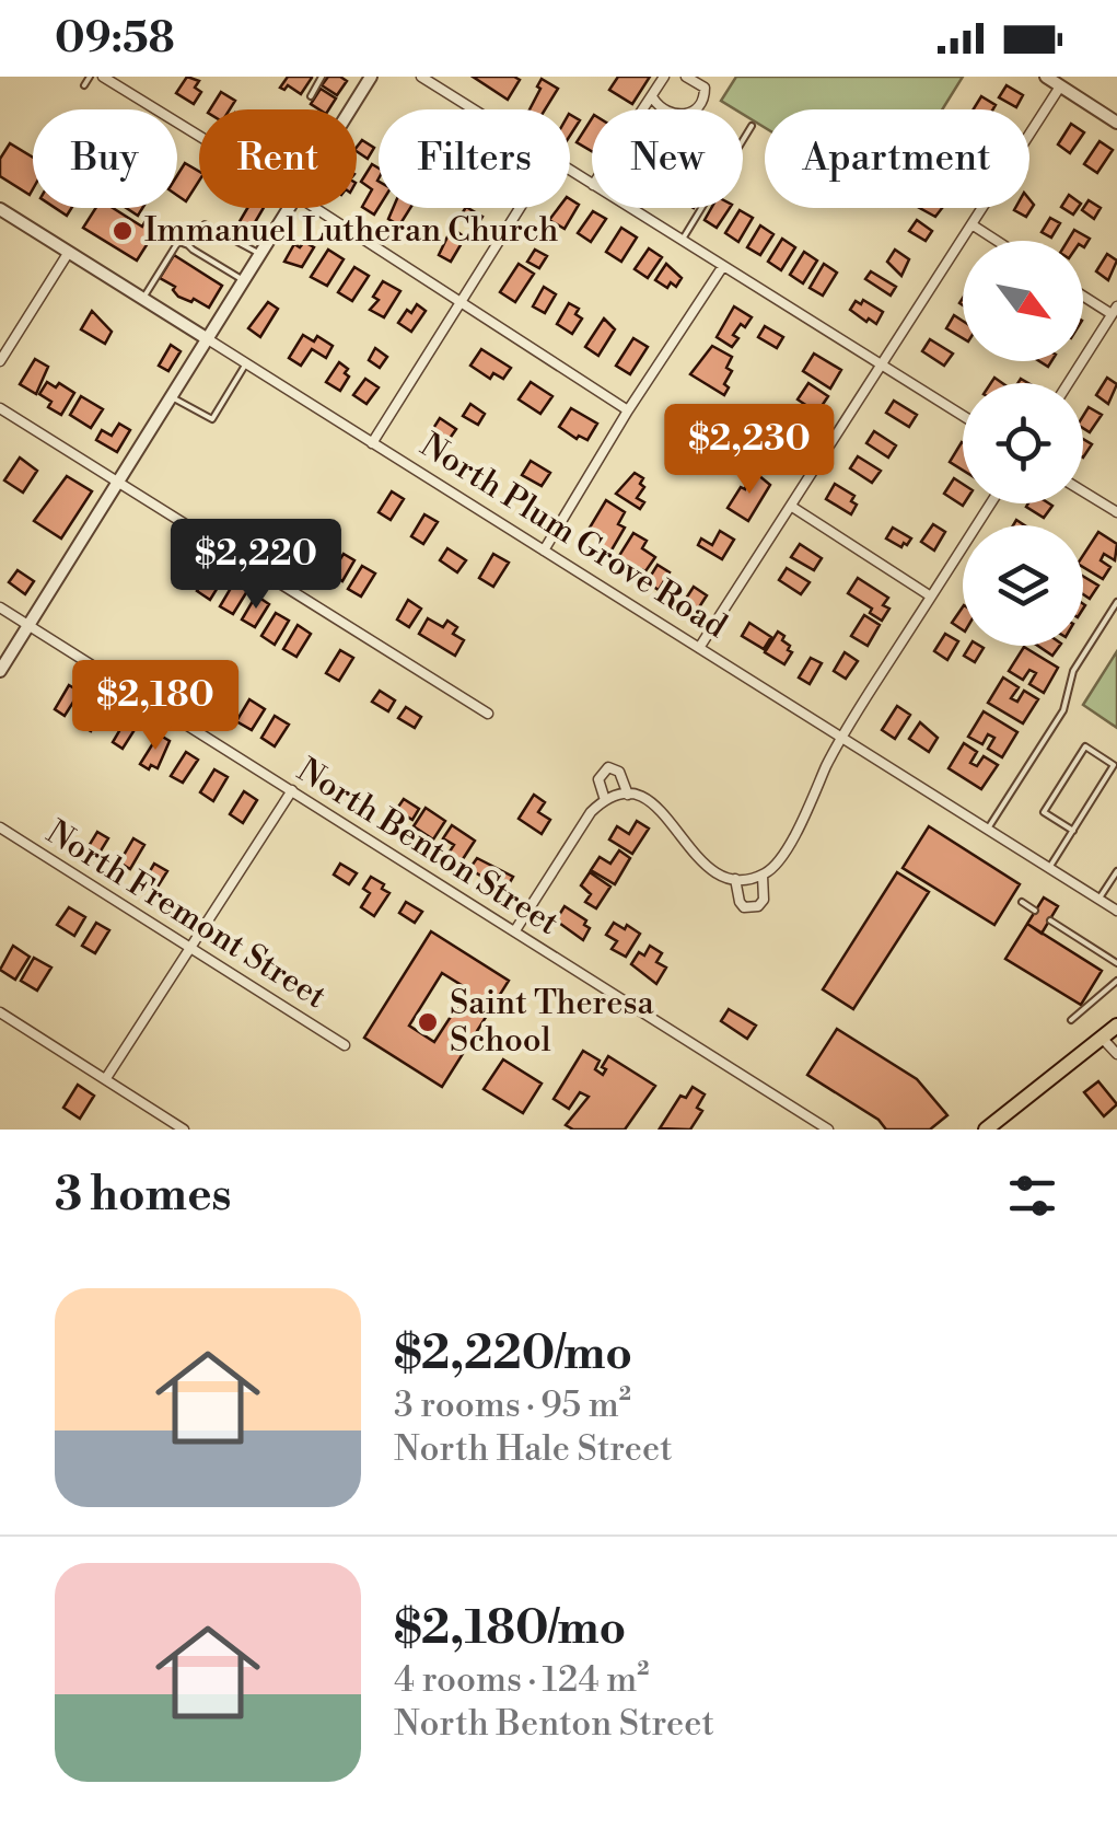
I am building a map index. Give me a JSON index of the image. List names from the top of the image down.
{
  "streets": {
    "street": ["North Plum Grove Road", "North Benton Street", "North Fremont Street"]
  },
  "places": ["Immanuel Lutheran Church", "Saint Theresa School"],
  "north": "bottom right",
  "page": {
    "status": "09:58",
    "chip": [
      "Buy",
      "Rent",
      "Filters",
      "New",
      "Apartment"
    ],
    "price": ["$2,230", "$2,220", "$2,180"],
    "heading": "3 homes",
    "list": [
      {
        "name": "$2,220/mo",
        "note": "3 rooms · 95 m² · North Hale Street"
      },
      {
        "name": "$2,180/mo",
        "note": "4 rooms · 124 m² · North Benton Street"
      }
    ]
  }
}
